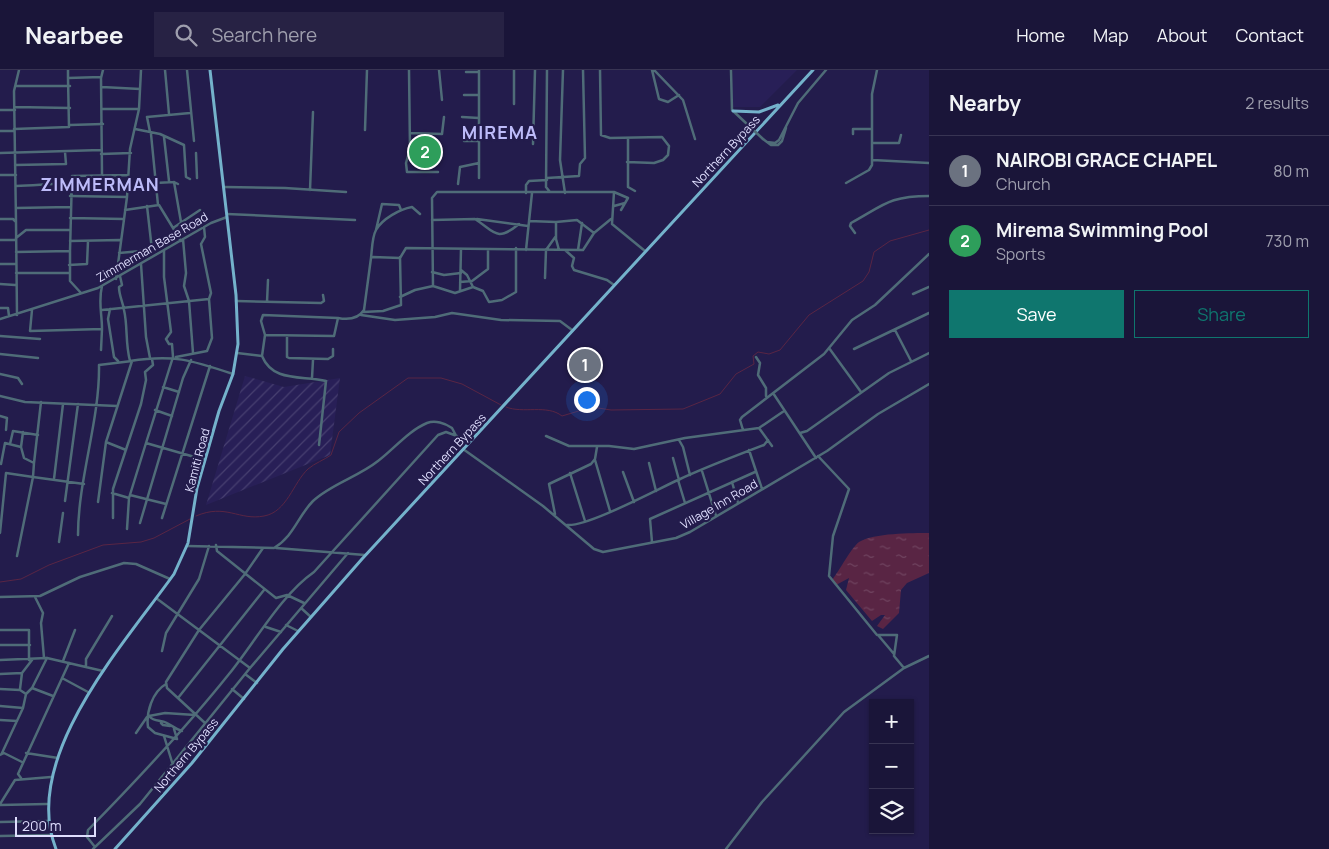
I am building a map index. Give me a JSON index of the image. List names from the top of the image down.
{
  "streets": {
    "main road": ["Northern Bypass", "Kamiti Road"],
    "street": ["Zimmerman Base Road", "Village Inn Road"]
  },
  "crossings": [
    ["Northern Bypass", "Village Inn Road"],
    ["Zimmerman Base Road", "Kamiti Road"]
  ],
  "districts": ["MIREMA", "ZIMMERMAN"],
  "scale_bar": "200 m",
  "page": {
    "header": "Nearbee",
    "search": "Search here",
    "nav": [
      "Home",
      "Map",
      "About",
      "Contact"
    ],
    "heading": ["Nearby", "2 results"],
    "pins": ["2", "1"],
    "list": [
      {
        "mark": "1",
        "name": "NAIROBI GRACE CHAPEL",
        "note": "Church",
        "value": "80 m"
      },
      {
        "mark": "2",
        "name": "Mirema Swimming Pool",
        "note": "Sports",
        "value": "730 m"
      }
    ],
    "buttons": ["Save", "Share"],
    "map_buttons": ["+", "−"],
    "scale": "200 m"
  }
}
